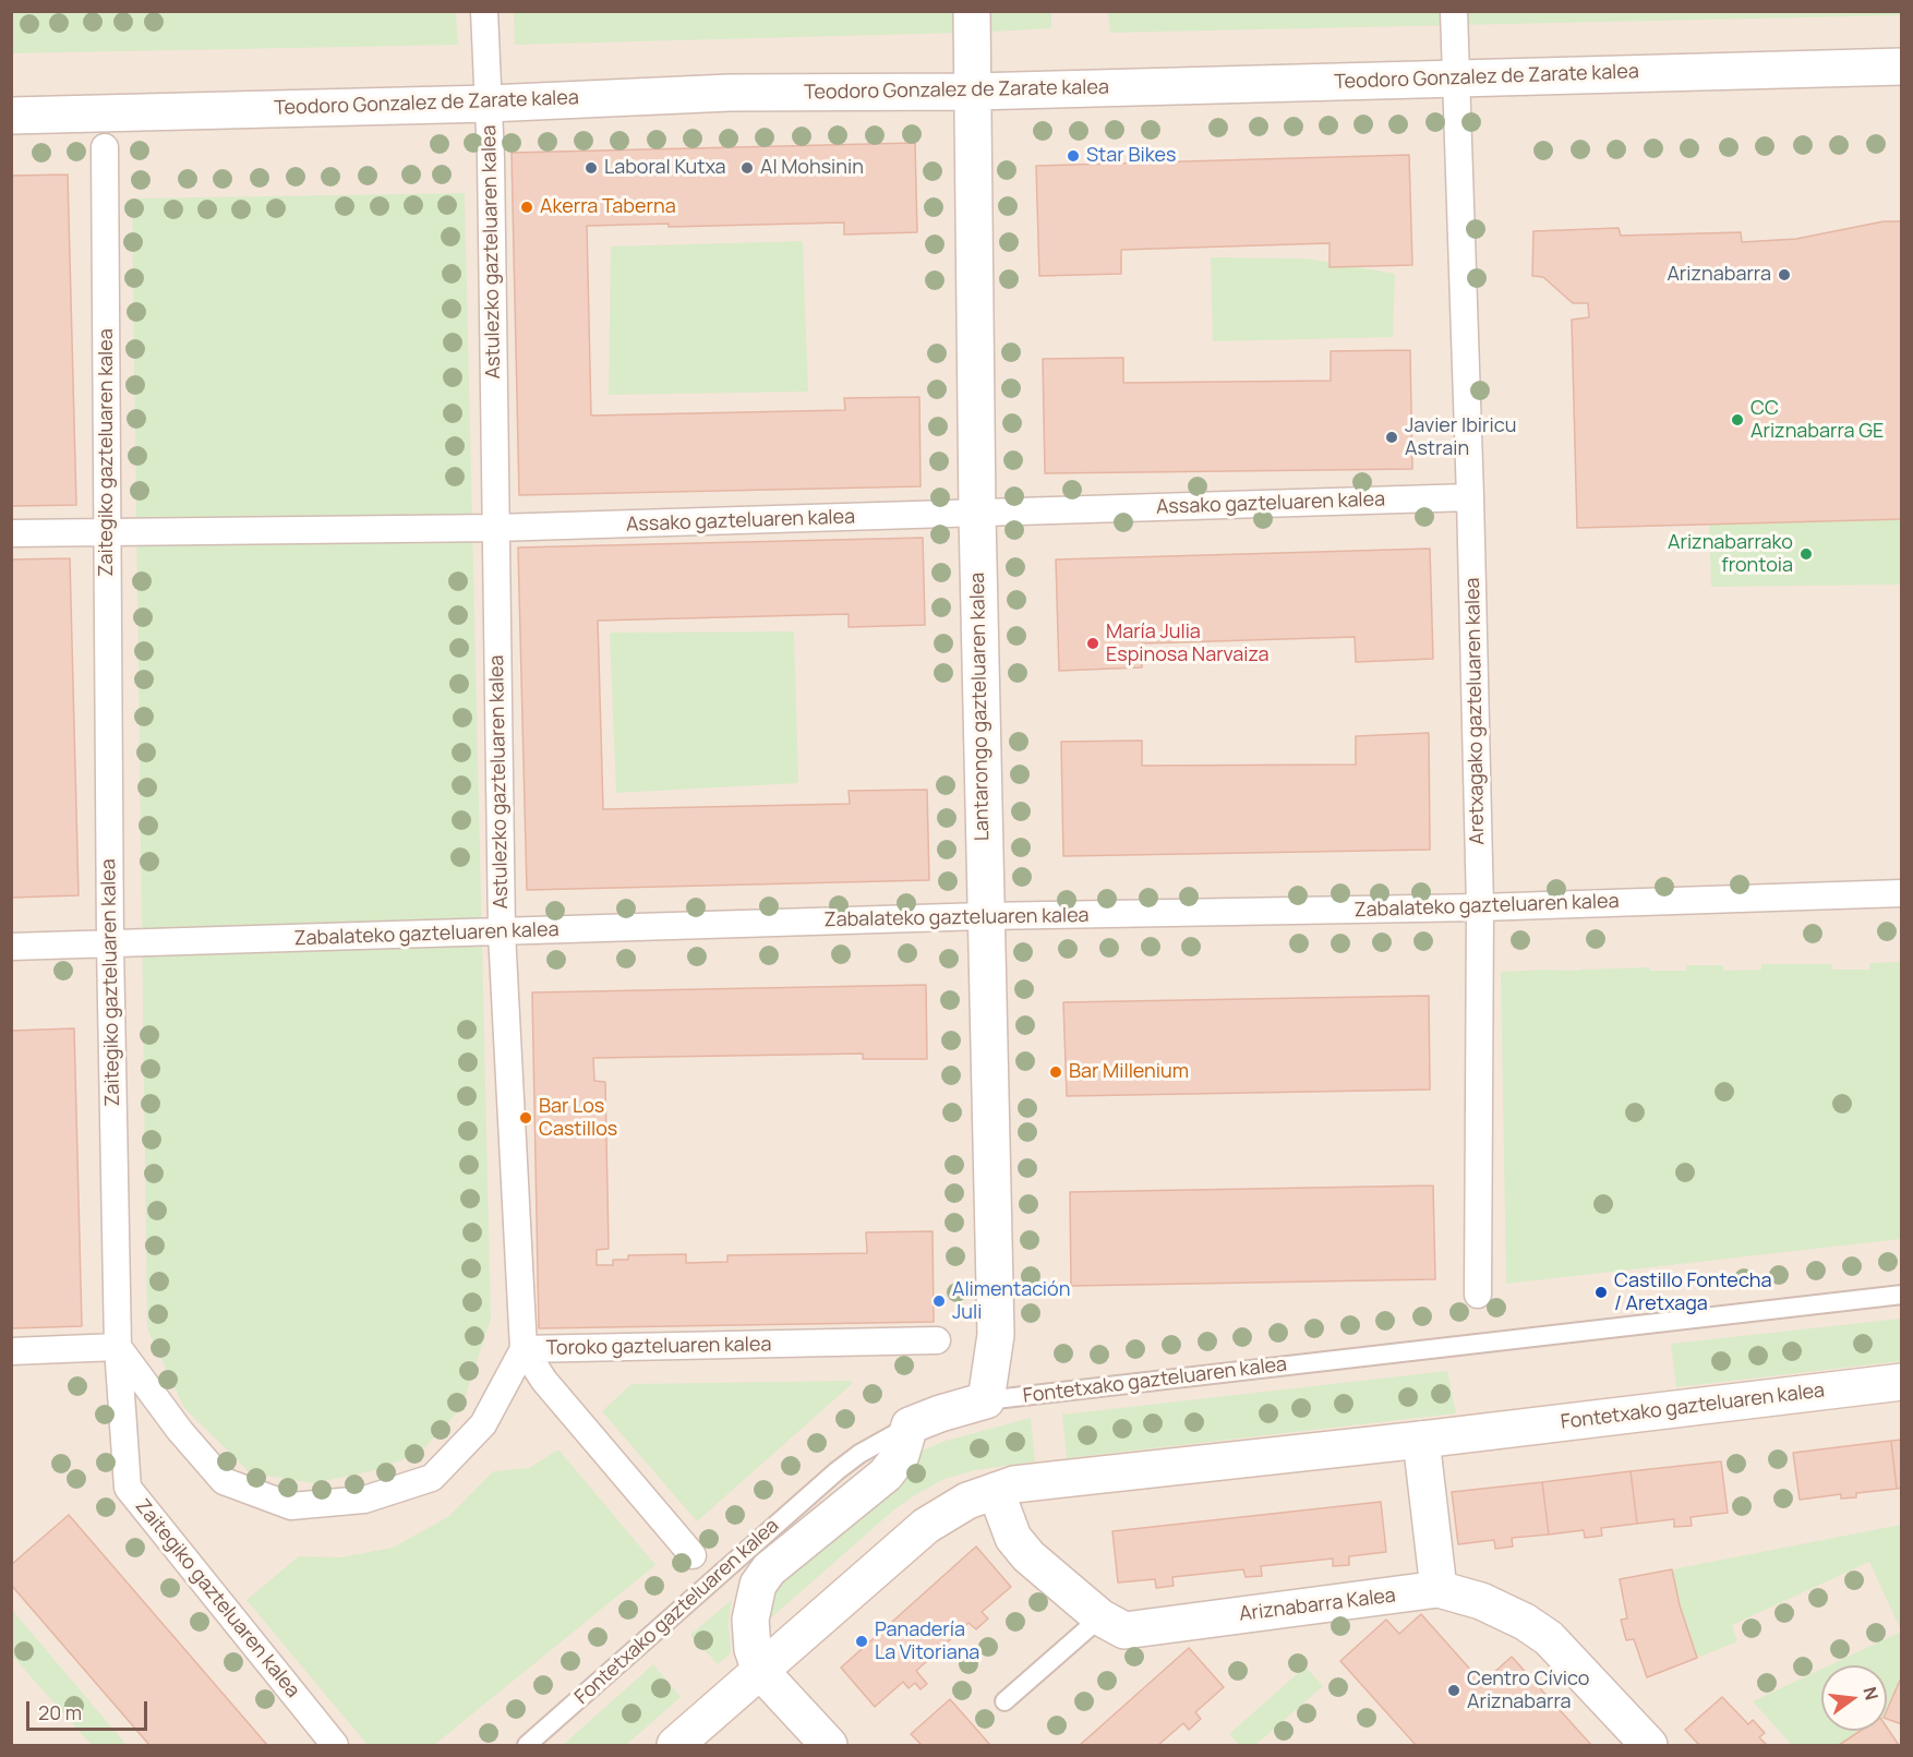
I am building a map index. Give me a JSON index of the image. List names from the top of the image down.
{
  "streets": {
    "street": [
      "Teodoro Gonzalez de Zarate kalea",
      "Astulezko gazteluaren kalea",
      "Zaitegiko gazteluaren kalea",
      "Assako gazteluaren kalea",
      "Lantarongo gazteluaren kalea",
      "Aretxagako gazteluaren kalea",
      "Zabalateko gazteluaren kalea",
      "Toroko gazteluaren kalea",
      "Fontetxako gazteluaren kalea",
      "Ariznabarra Kalea"
    ]
  },
  "crossings": [
    ["Teodoro Gonzalez de Zarate kalea", "Astulezko gazteluaren kalea"],
    ["Teodoro Gonzalez de Zarate kalea", "Lantarongo gazteluaren kalea"],
    ["Teodoro Gonzalez de Zarate kalea", "Aretxagako gazteluaren kalea"],
    ["Astulezko gazteluaren kalea", "Assako gazteluaren kalea"],
    ["Astulezko gazteluaren kalea", "Zabalateko gazteluaren kalea"],
    ["Astulezko gazteluaren kalea", "Toroko gazteluaren kalea"],
    ["Zaitegiko gazteluaren kalea", "Assako gazteluaren kalea"],
    ["Zaitegiko gazteluaren kalea", "Zabalateko gazteluaren kalea"],
    ["Zaitegiko gazteluaren kalea", "Toroko gazteluaren kalea"],
    ["Assako gazteluaren kalea", "Lantarongo gazteluaren kalea"],
    ["Assako gazteluaren kalea", "Aretxagako gazteluaren kalea"],
    ["Lantarongo gazteluaren kalea", "Zabalateko gazteluaren kalea"],
    ["Lantarongo gazteluaren kalea", "Fontetxako gazteluaren kalea"],
    ["Aretxagako gazteluaren kalea", "Zabalateko gazteluaren kalea"],
    ["Fontetxako gazteluaren kalea", "Ariznabarra Kalea"]
  ],
  "places": [
    "Star Bikes",
    "Laboral Kutxa",
    "Al Mohsinin",
    "Akerra Taberna",
    "Ariznabarra",
    "CC Ariznabarra GE",
    "Javier Ibiricu Astrain",
    "Ariznabarrako frontoia",
    "María Julia Espinosa Narvaiza",
    "Bar Millenium",
    "Bar Los Castillos",
    "Castillo Fontecha / Aretxaga",
    "Alimentación Juli",
    "Panadería La Vitoriana",
    "Centro Cívico Ariznabarra"
  ],
  "scale_bar": "20 m",
  "north": "right"
}
